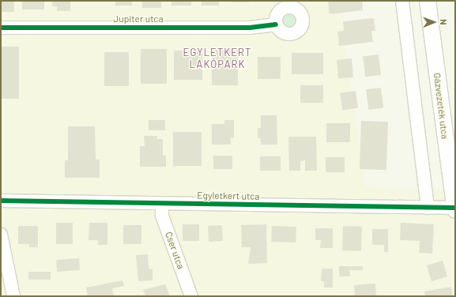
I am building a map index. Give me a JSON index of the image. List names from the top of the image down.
{
  "streets": {
    "street": [
      "Jupiter utca",
      "Gázvezeték utca",
      "Egyletkert utca",
      "Cser utca"
    ]
  },
  "crossings": [
    ["Gázvezeték utca", "Egyletkert utca"],
    ["Egyletkert utca", "Cser utca"]
  ],
  "districts": ["EGYLETKERT LAKÓPARK"],
  "north": "right"
}
